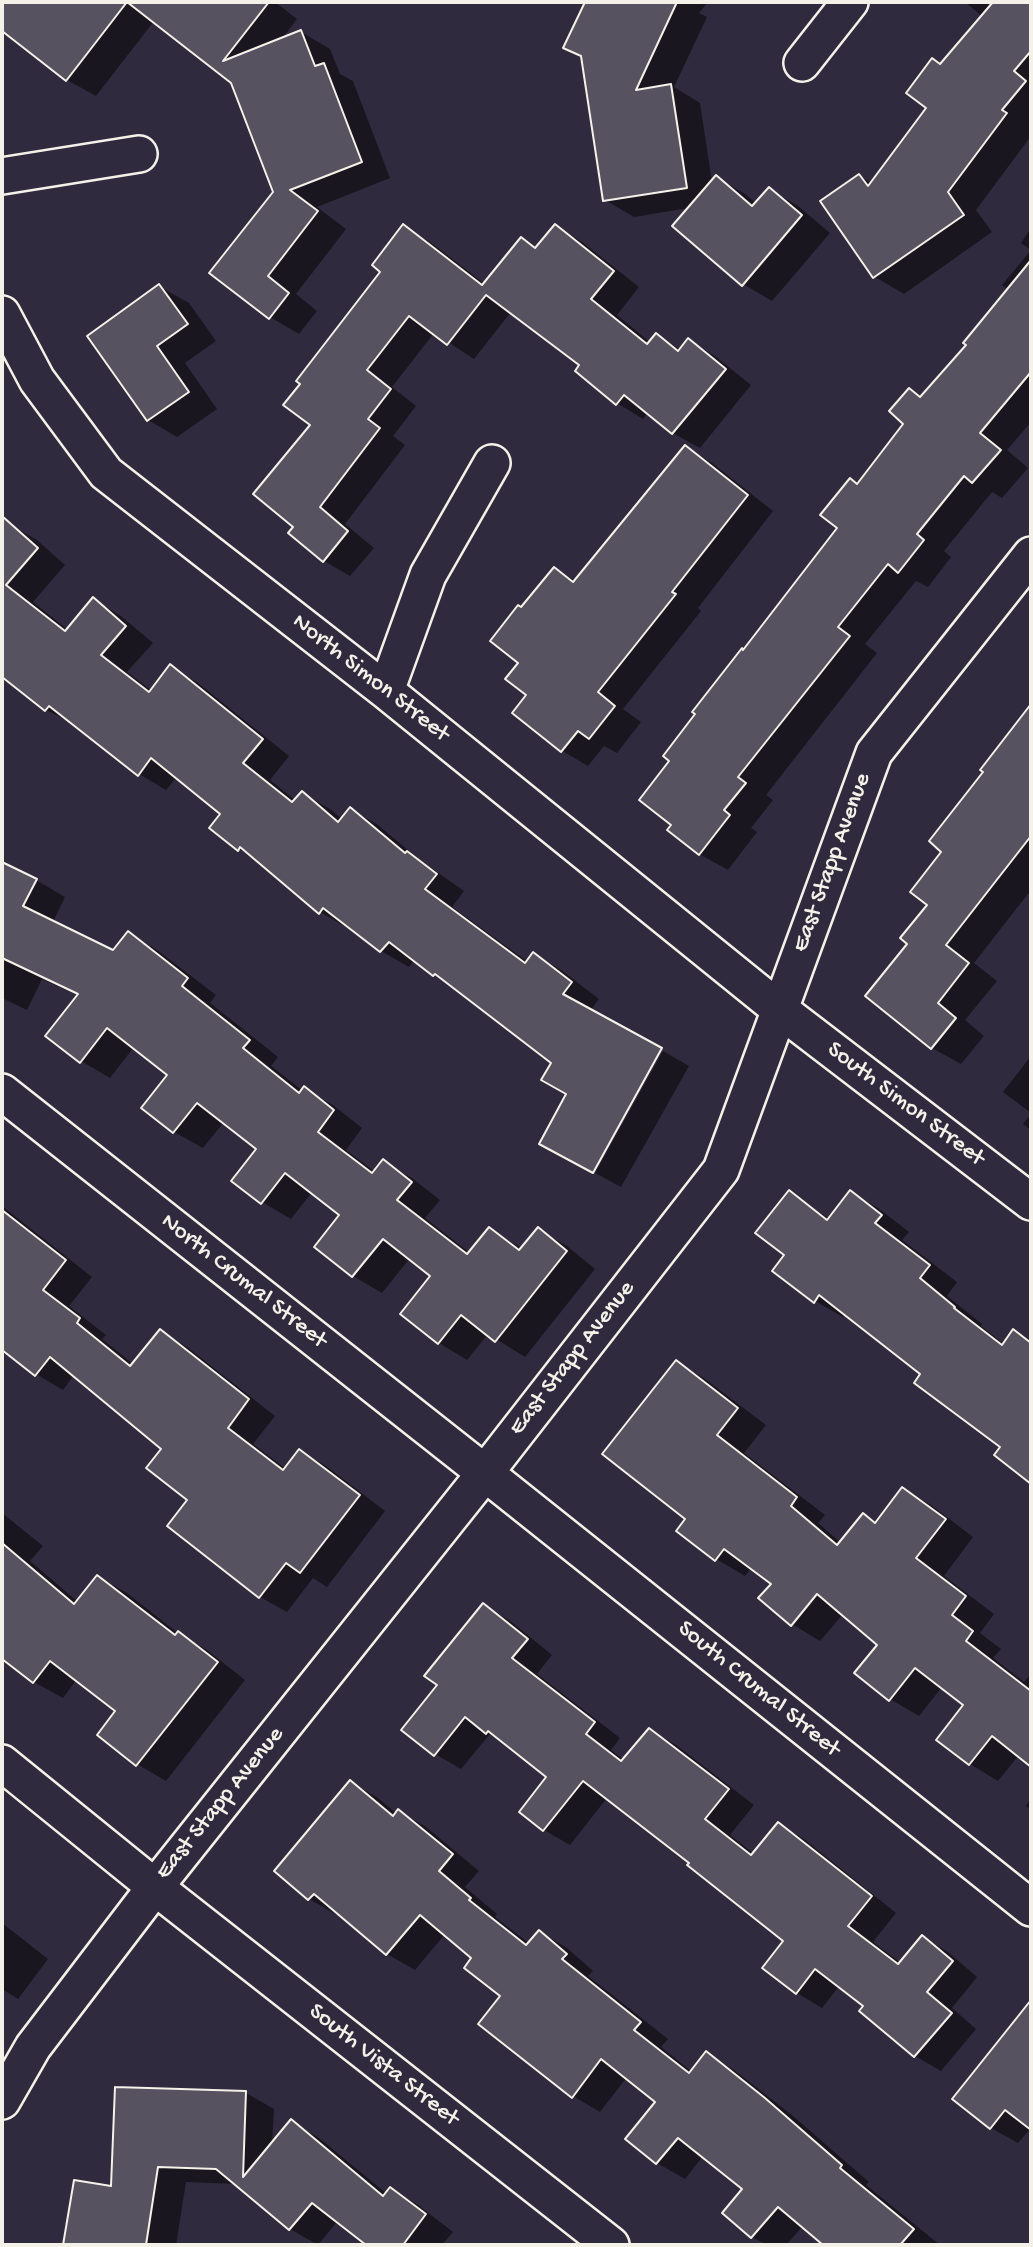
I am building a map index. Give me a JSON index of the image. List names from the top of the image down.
{
  "streets": {
    "street": [
      "North Simon Street",
      "East Stapp Avenue",
      "South Simon Street",
      "North Crumal Street",
      "South Crumal Street",
      "South Vista Street"
    ]
  },
  "crossings": [
    ["North Simon Street", "East Stapp Avenue"],
    ["North Simon Street", "South Simon Street"],
    ["East Stapp Avenue", "South Simon Street"],
    ["East Stapp Avenue", "North Crumal Street"],
    ["East Stapp Avenue", "South Crumal Street"],
    ["East Stapp Avenue", "South Vista Street"],
    ["North Crumal Street", "South Crumal Street"]
  ]
}
